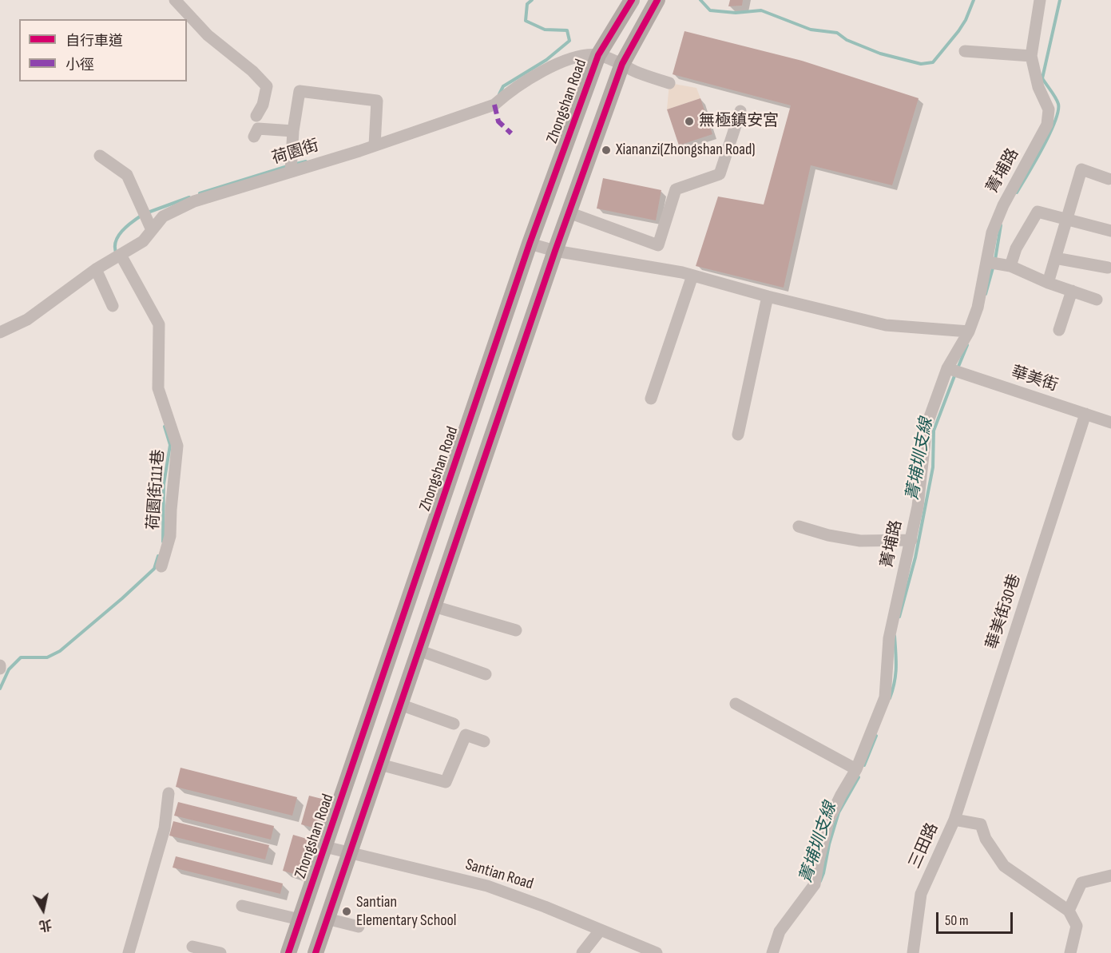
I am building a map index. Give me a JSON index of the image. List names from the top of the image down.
{
  "streets": {
    "main road": ["Zhongshan Road"],
    "street": [
      "荷園街",
      "菁埔路",
      "華美街",
      "荷園街111巷",
      "華美街30巷",
      "三田路",
      "Santian Road"
    ]
  },
  "crossings": [
    ["Zhongshan Road", "荷園街"],
    ["Zhongshan Road", "Santian Road"],
    ["荷園街", "荷園街111巷"],
    ["菁埔路", "華美街"],
    ["華美街", "華美街30巷"],
    ["華美街30巷", "三田路"]
  ],
  "water": ["菁埔圳支線"],
  "places": ["無極鎮安宮", "Xiananzi(Zhongshan Road)", "Santian Elementary School"],
  "legend": ["自行車道", "小徑"],
  "scale_bar": "50 m",
  "north": "bottom"
}
